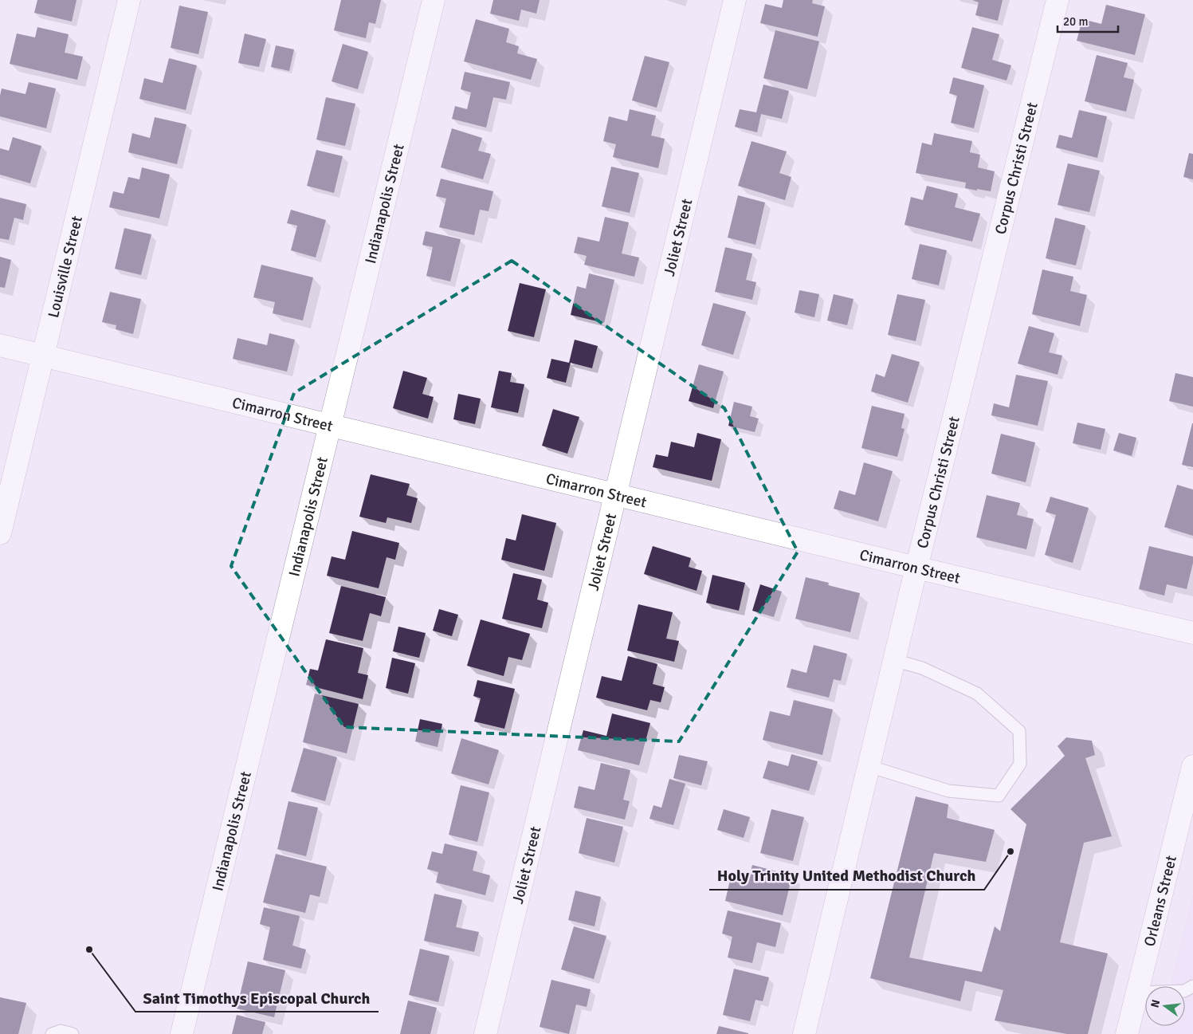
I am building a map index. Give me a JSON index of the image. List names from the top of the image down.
{
  "streets": {
    "street": [
      "Corpus Christi Street",
      "Indianapolis Street",
      "Joliet Street",
      "Louisville Street",
      "Cimarron Street",
      "Orleans Street"
    ]
  },
  "crossings": [
    ["Corpus Christi Street", "Cimarron Street"],
    ["Indianapolis Street", "Cimarron Street"],
    ["Joliet Street", "Cimarron Street"],
    ["Louisville Street", "Cimarron Street"]
  ],
  "places": ["Holy Trinity United Methodist Church", "Saint Timothys Episcopal Church"],
  "scale_bar": "20 m",
  "north": "left"
}
